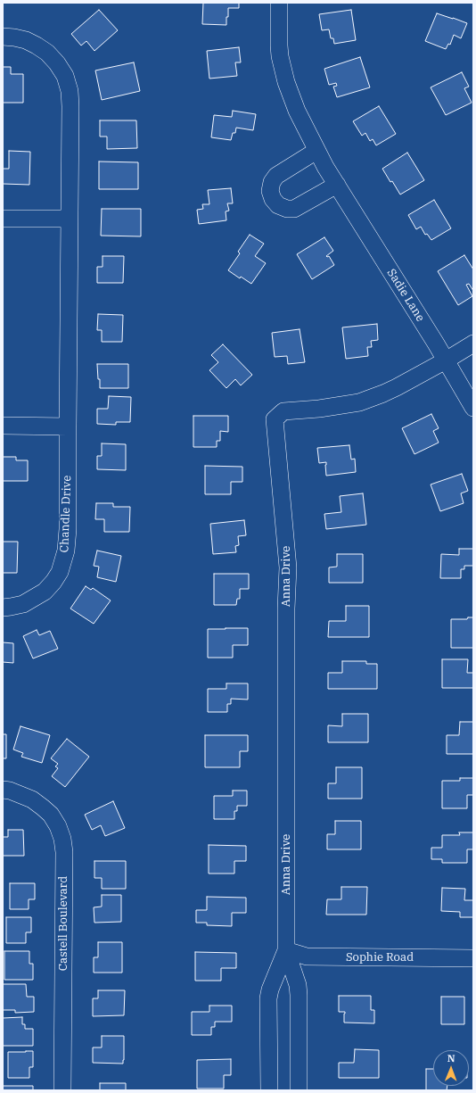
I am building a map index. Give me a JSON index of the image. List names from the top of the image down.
{
  "streets": {
    "street": [
      "Sadie Lane",
      "Chandle Drive",
      "Anna Drive",
      "Castell Boulevard",
      "Sophie Road"
    ]
  },
  "crossings": [
    ["Sadie Lane", "Anna Drive"],
    ["Anna Drive", "Sophie Road"]
  ],
  "north": "top"
}
